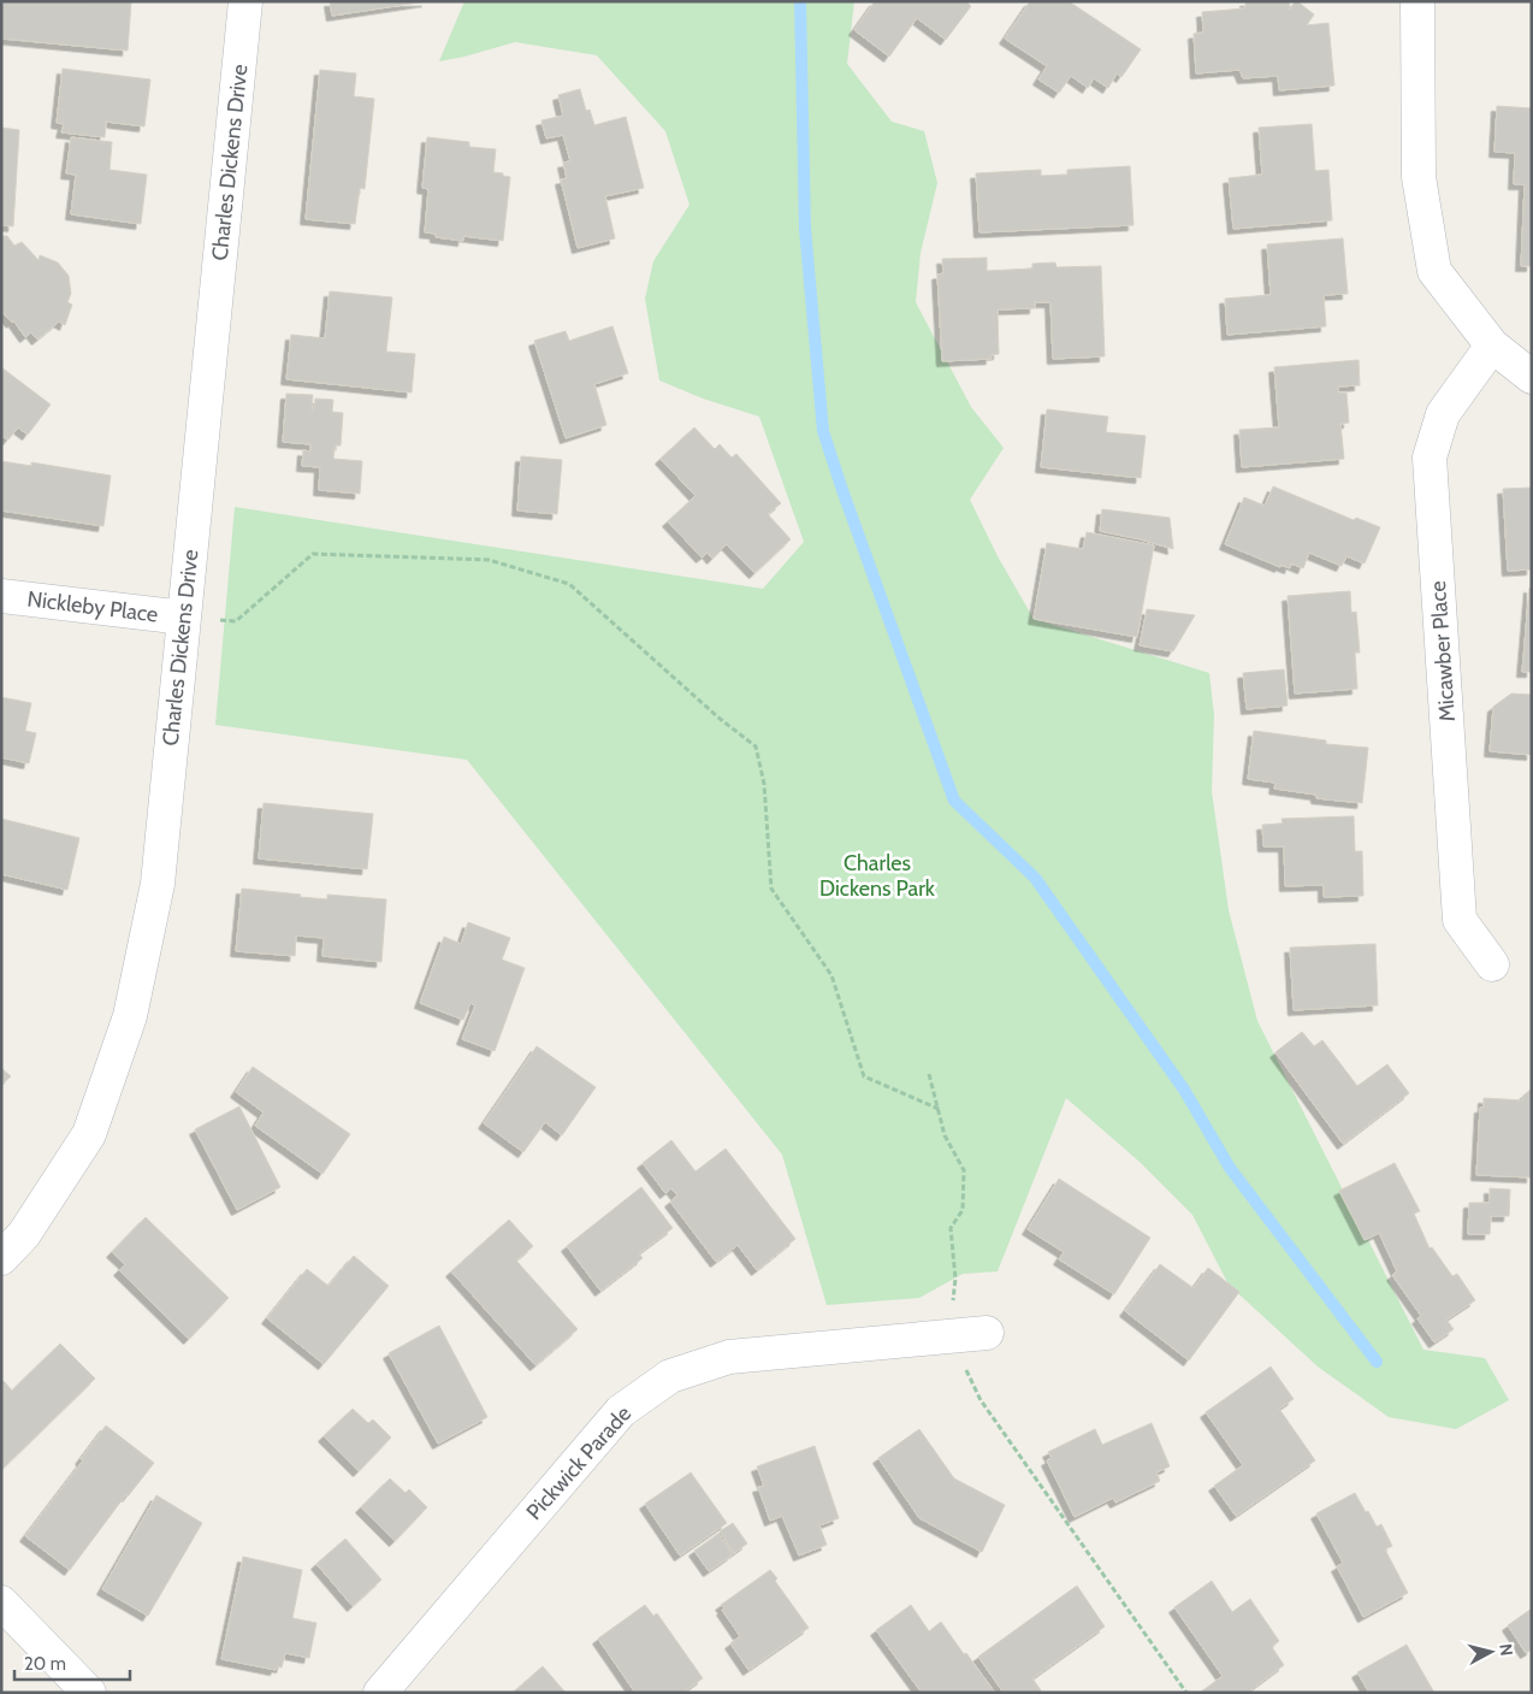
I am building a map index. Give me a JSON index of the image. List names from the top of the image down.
{
  "streets": {
    "street": [
      "Charles Dickens Drive",
      "Nickleby Place",
      "Micawber Place",
      "Pickwick Parade"
    ]
  },
  "crossings": [
    ["Charles Dickens Drive", "Nickleby Place"]
  ],
  "parks": ["Charles Dickens Park"],
  "scale_bar": "20 m",
  "north": "right"
}
